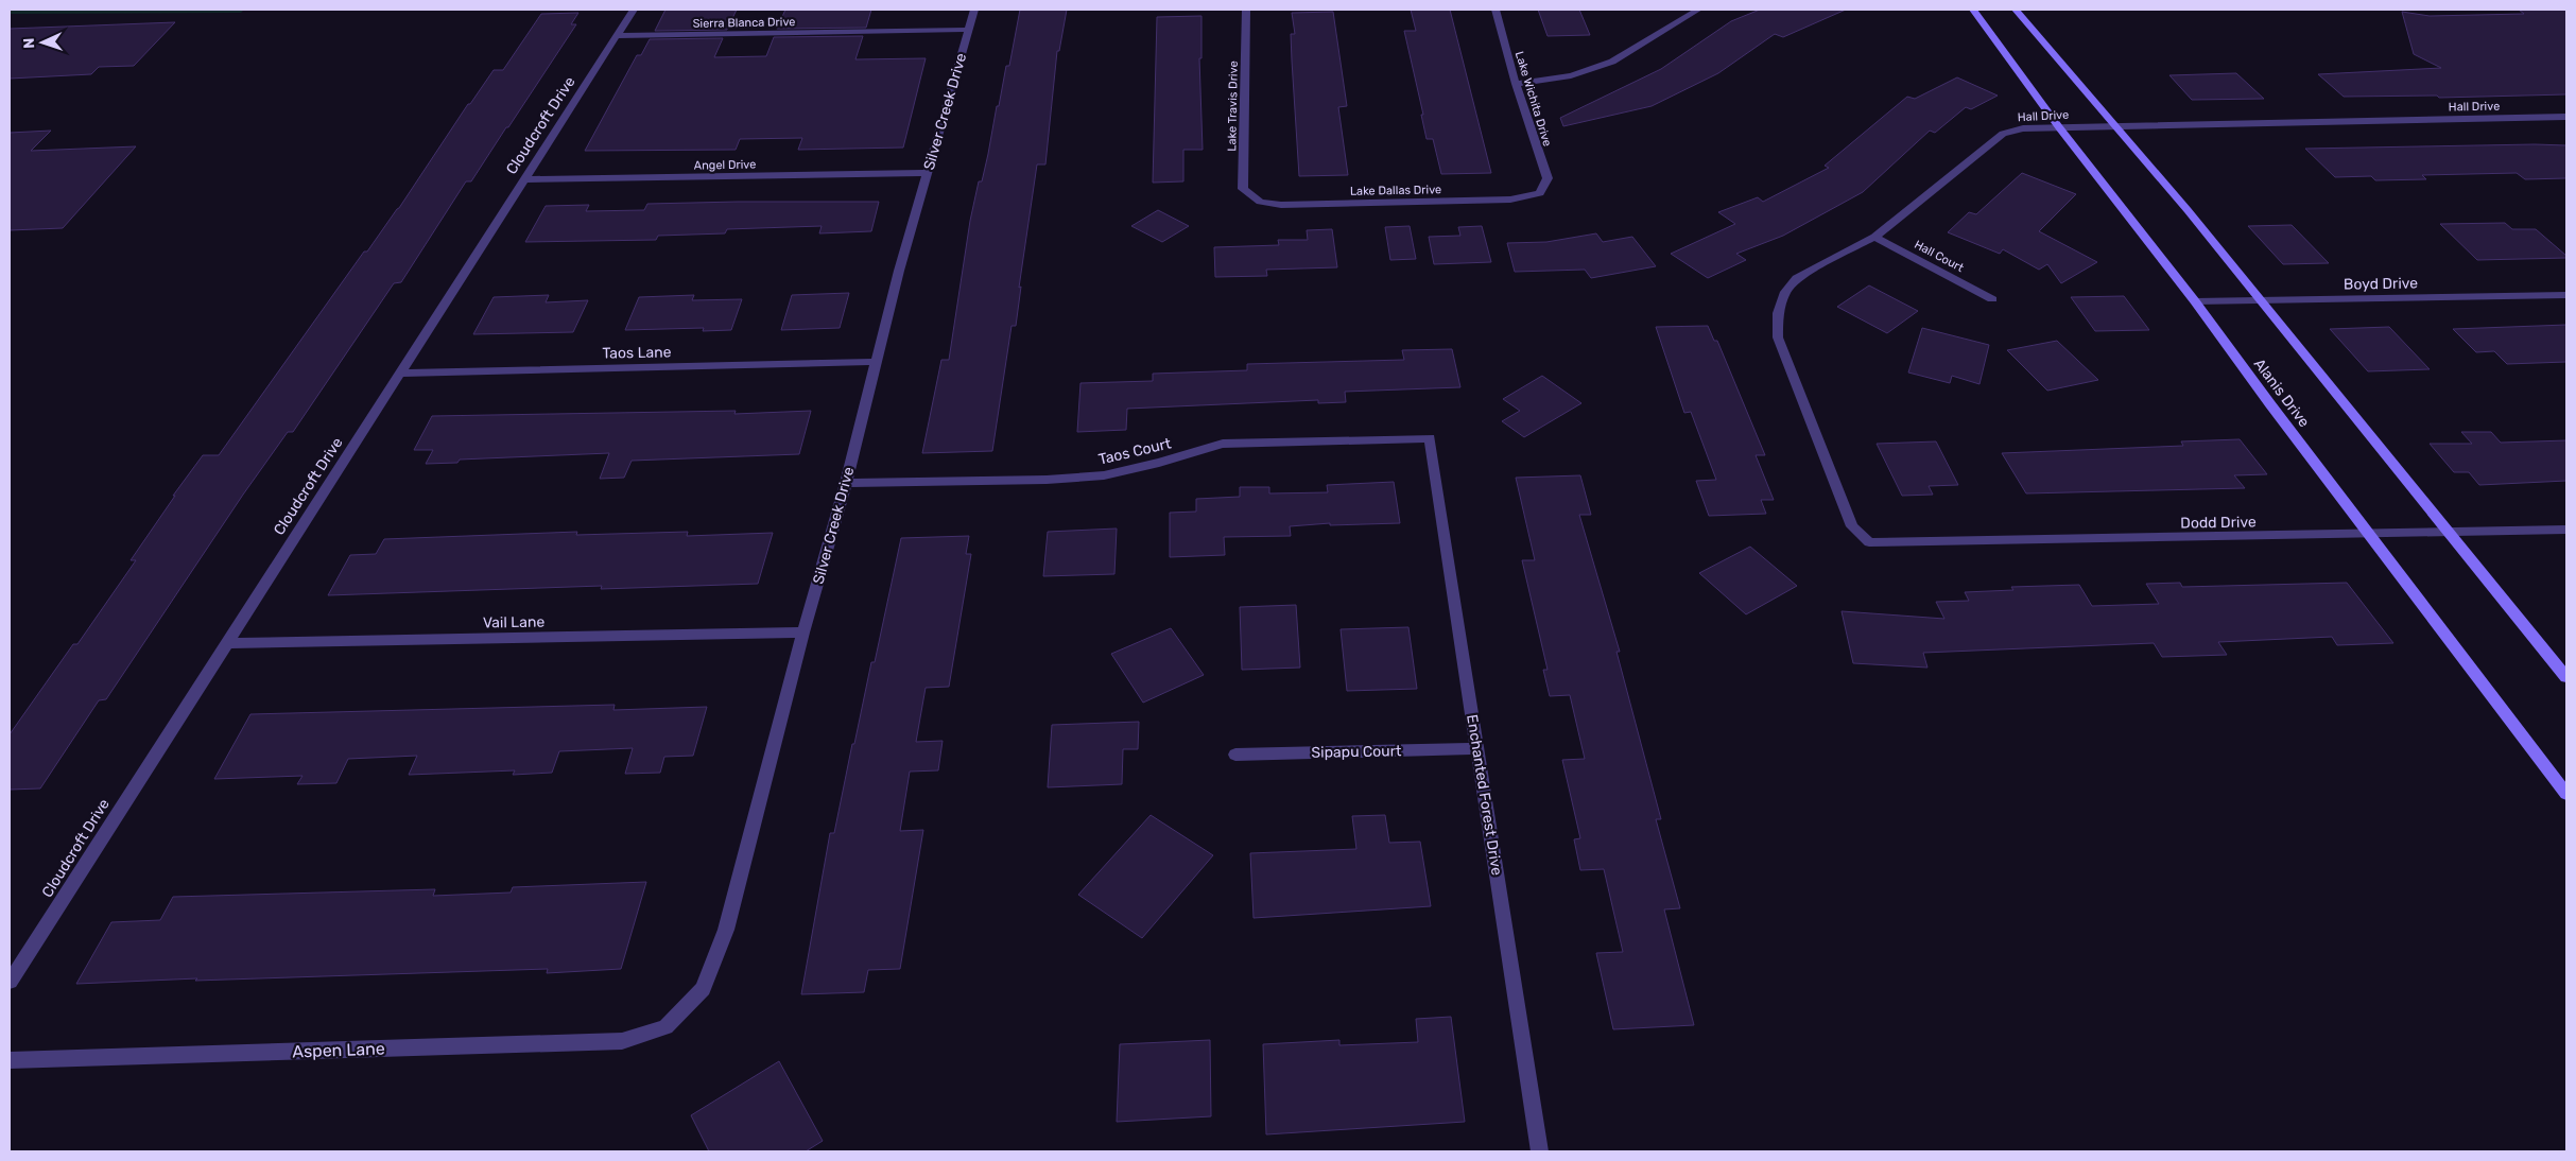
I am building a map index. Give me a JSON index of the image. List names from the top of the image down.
{
  "streets": {
    "main road": ["Alanis Drive"],
    "street": [
      "Sierra Blanca Drive",
      "Lake Wichita Drive",
      "Lake Travis Drive",
      "Hall Drive",
      "Silver Creek Drive",
      "Cloudcroft Drive",
      "Angel Drive",
      "Lake Dallas Drive",
      "Hall Court",
      "Boyd Drive",
      "Taos Lane",
      "Taos Court",
      "Dodd Drive",
      "Vail Lane",
      "Sipapu Court",
      "Enchanted Forest Drive",
      "Aspen Lane"
    ]
  },
  "crossings": [
    ["Sierra Blanca Drive", "Silver Creek Drive"],
    ["Sierra Blanca Drive", "Cloudcroft Drive"],
    ["Lake Wichita Drive", "Lake Dallas Drive"],
    ["Lake Travis Drive", "Lake Dallas Drive"],
    ["Hall Drive", "Hall Court"],
    ["Hall Drive", "Alanis Drive"],
    ["Hall Drive", "Dodd Drive"],
    ["Silver Creek Drive", "Angel Drive"],
    ["Silver Creek Drive", "Taos Lane"],
    ["Silver Creek Drive", "Taos Court"],
    ["Silver Creek Drive", "Vail Lane"],
    ["Silver Creek Drive", "Aspen Lane"],
    ["Cloudcroft Drive", "Angel Drive"],
    ["Cloudcroft Drive", "Taos Lane"],
    ["Cloudcroft Drive", "Vail Lane"],
    ["Boyd Drive", "Alanis Drive"],
    ["Alanis Drive", "Dodd Drive"],
    ["Taos Court", "Enchanted Forest Drive"],
    ["Sipapu Court", "Enchanted Forest Drive"]
  ],
  "north": "left"
}
